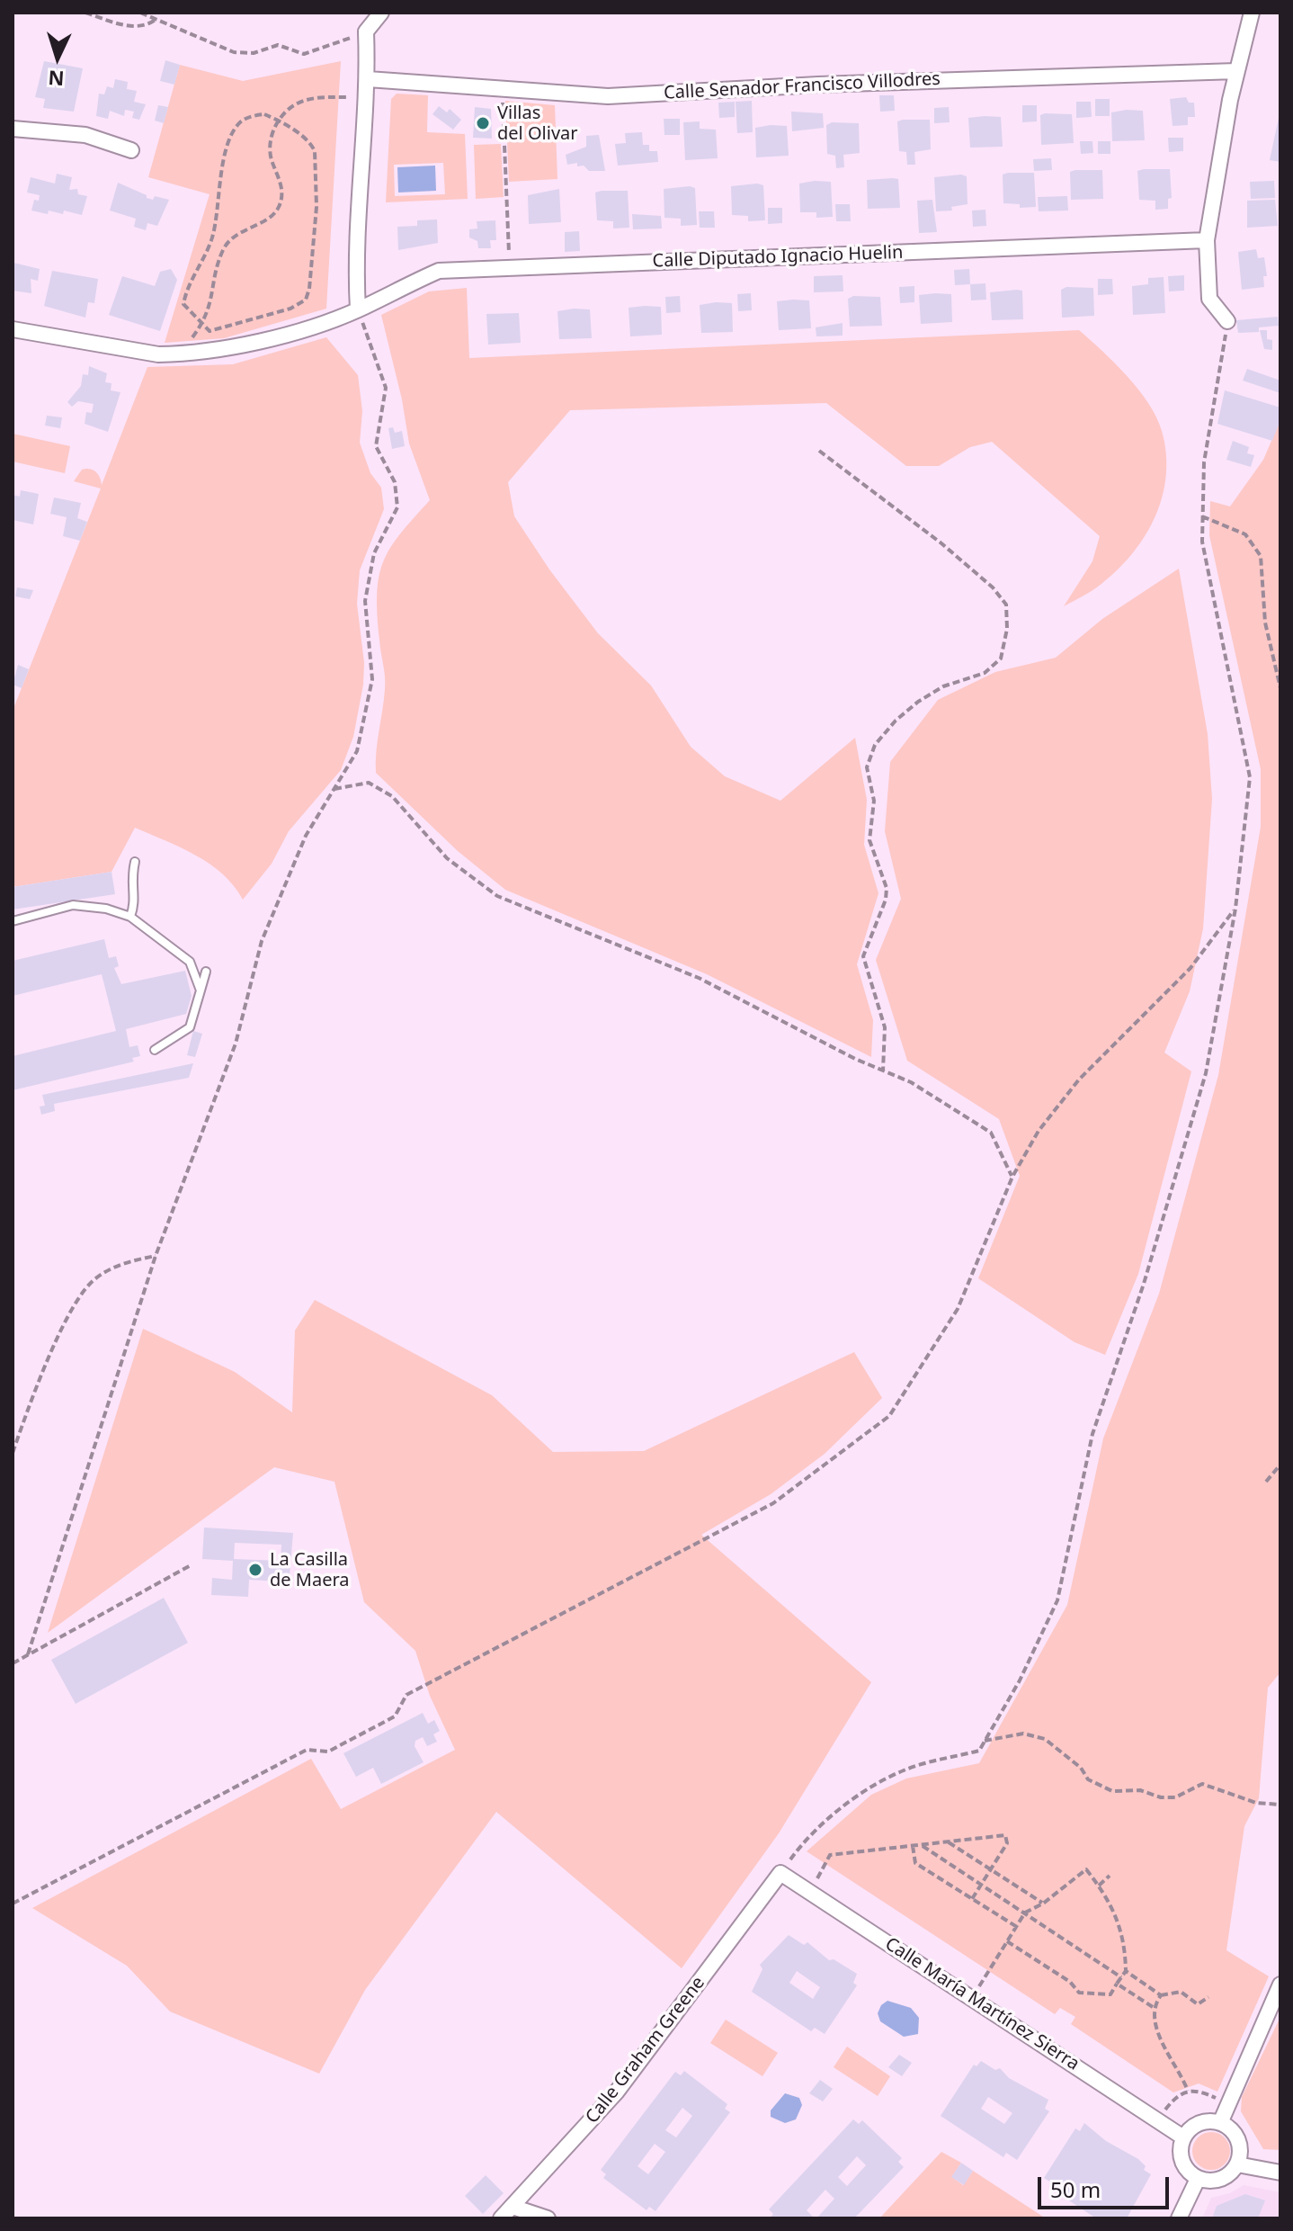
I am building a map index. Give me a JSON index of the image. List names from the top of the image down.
{
  "streets": {
    "street": [
      "Calle Senador Francisco Villodres",
      "Calle Diputado Ignacio Huelin",
      "Calle María Martínez Sierra",
      "Calle Graham Greene"
    ]
  },
  "crossings": [
    ["Calle María Martínez Sierra", "Calle Graham Greene"]
  ],
  "places": ["Villas del Olivar", "La Casilla de Maera"],
  "scale_bar": "50 m",
  "north": "bottom"
}
